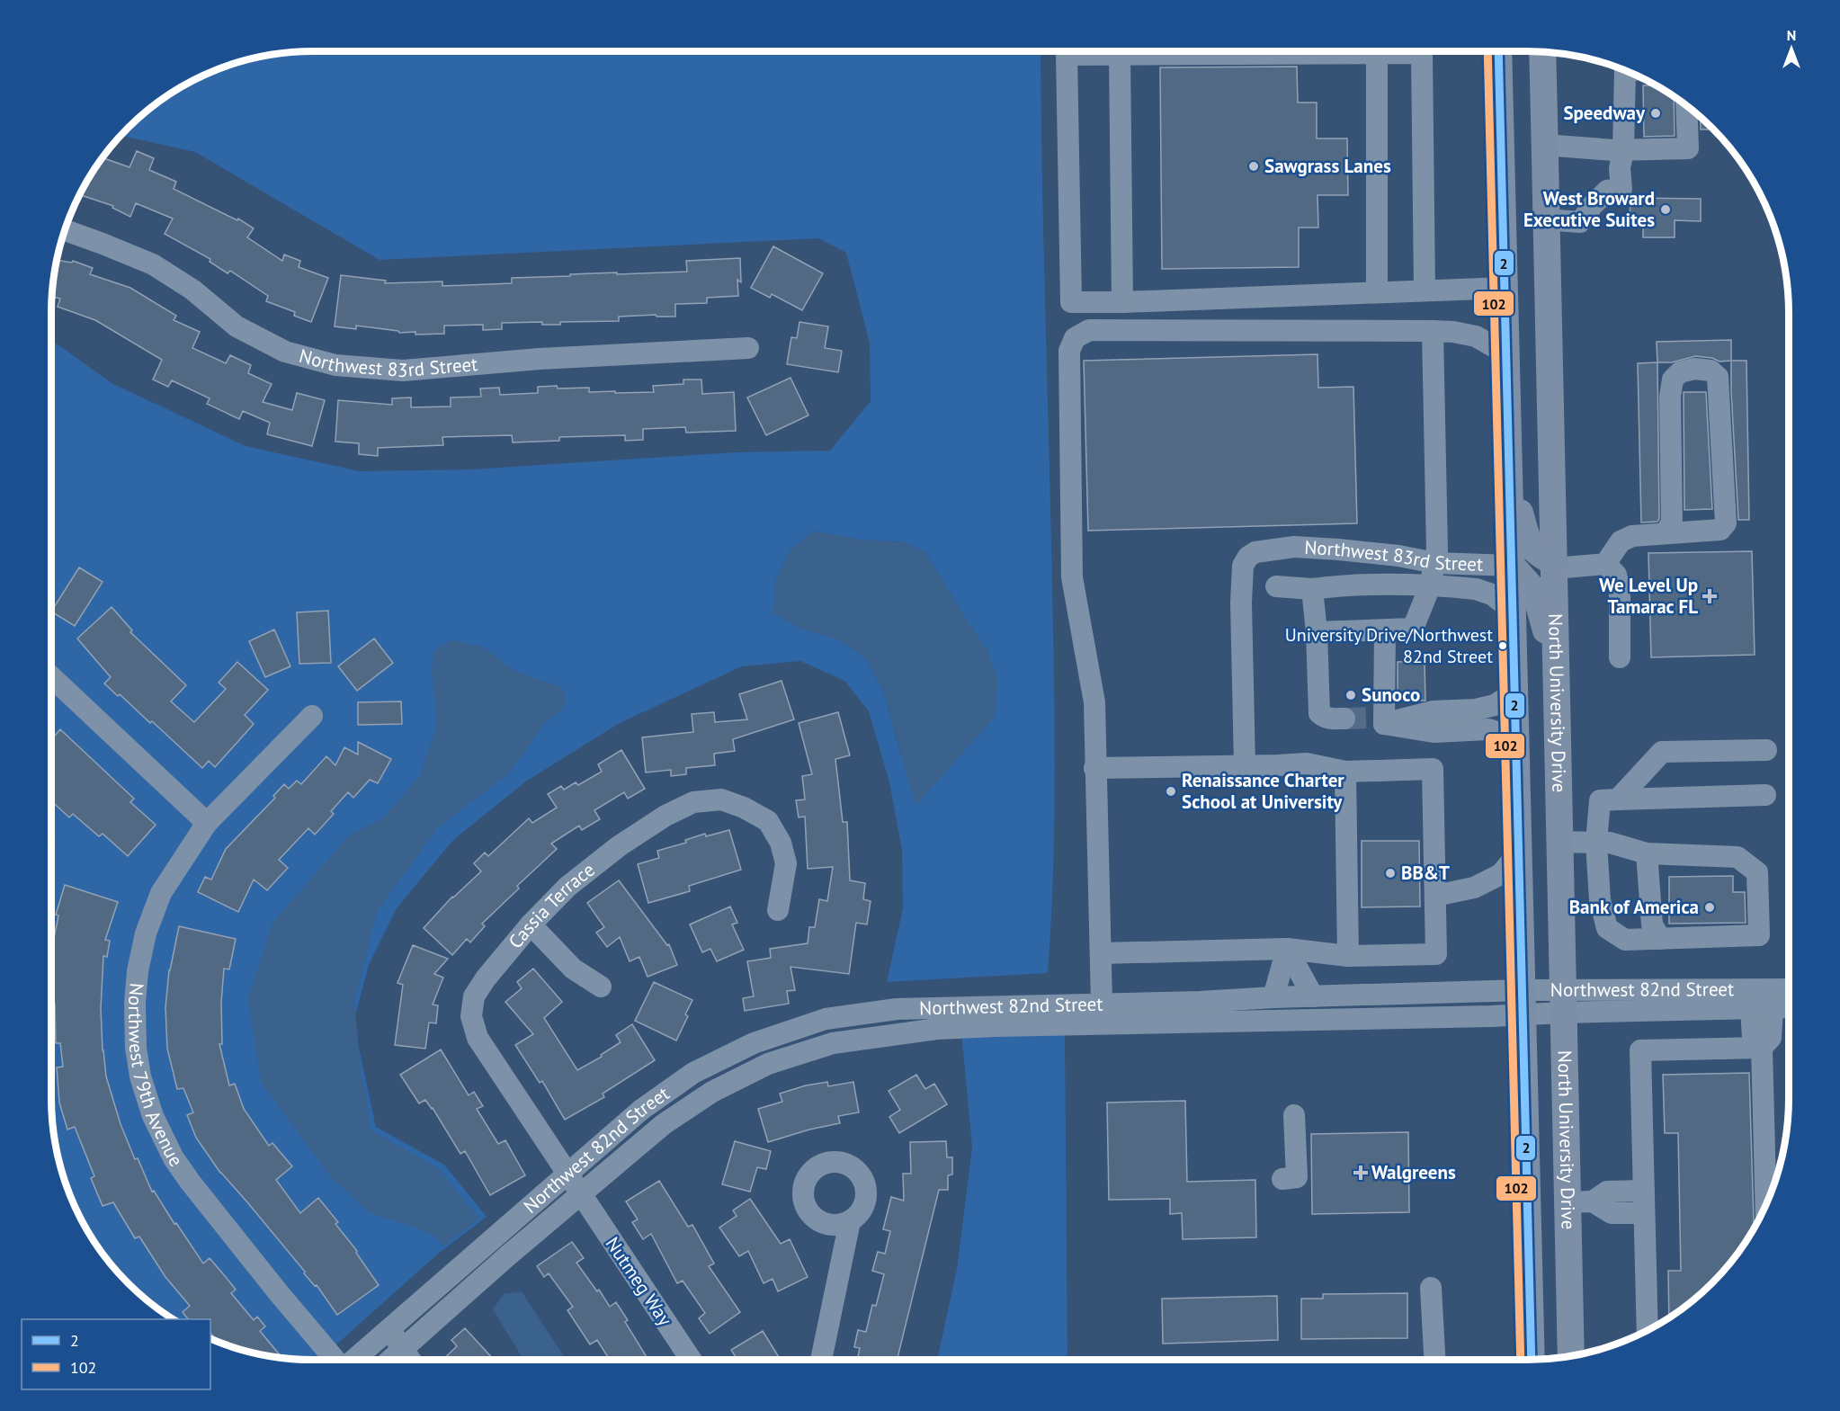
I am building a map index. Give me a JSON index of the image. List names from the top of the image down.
{
  "streets": {
    "main road": ["North University Drive"],
    "street": [
      "Northwest 83rd Street",
      "Cassia Terrace",
      "Northwest 82nd Street",
      "Northwest 79th Avenue",
      "Nutmeg Way"
    ]
  },
  "crossings": [
    ["Northwest 83rd Street", "North University Drive"],
    ["North University Drive", "Northwest 82nd Street"],
    ["Cassia Terrace", "Northwest 82nd Street"],
    ["Cassia Terrace", "Nutmeg Way"],
    ["Northwest 82nd Street", "Nutmeg Way"]
  ],
  "places": {
    "other": [
      "Speedway",
      "Sawgrass Lanes",
      "West Broward Executive Suites",
      "University Drive/Northwest 82nd Street",
      "Sunoco",
      "Renaissance Charter School at University",
      "BB&T",
      "Bank of America"
    ],
    "health": ["We Level Up Tamarac FL", "Walgreens"]
  },
  "lines": ["transit line 2", "transit line 102"],
  "legend": ["2", "102"],
  "north": "top"
}
